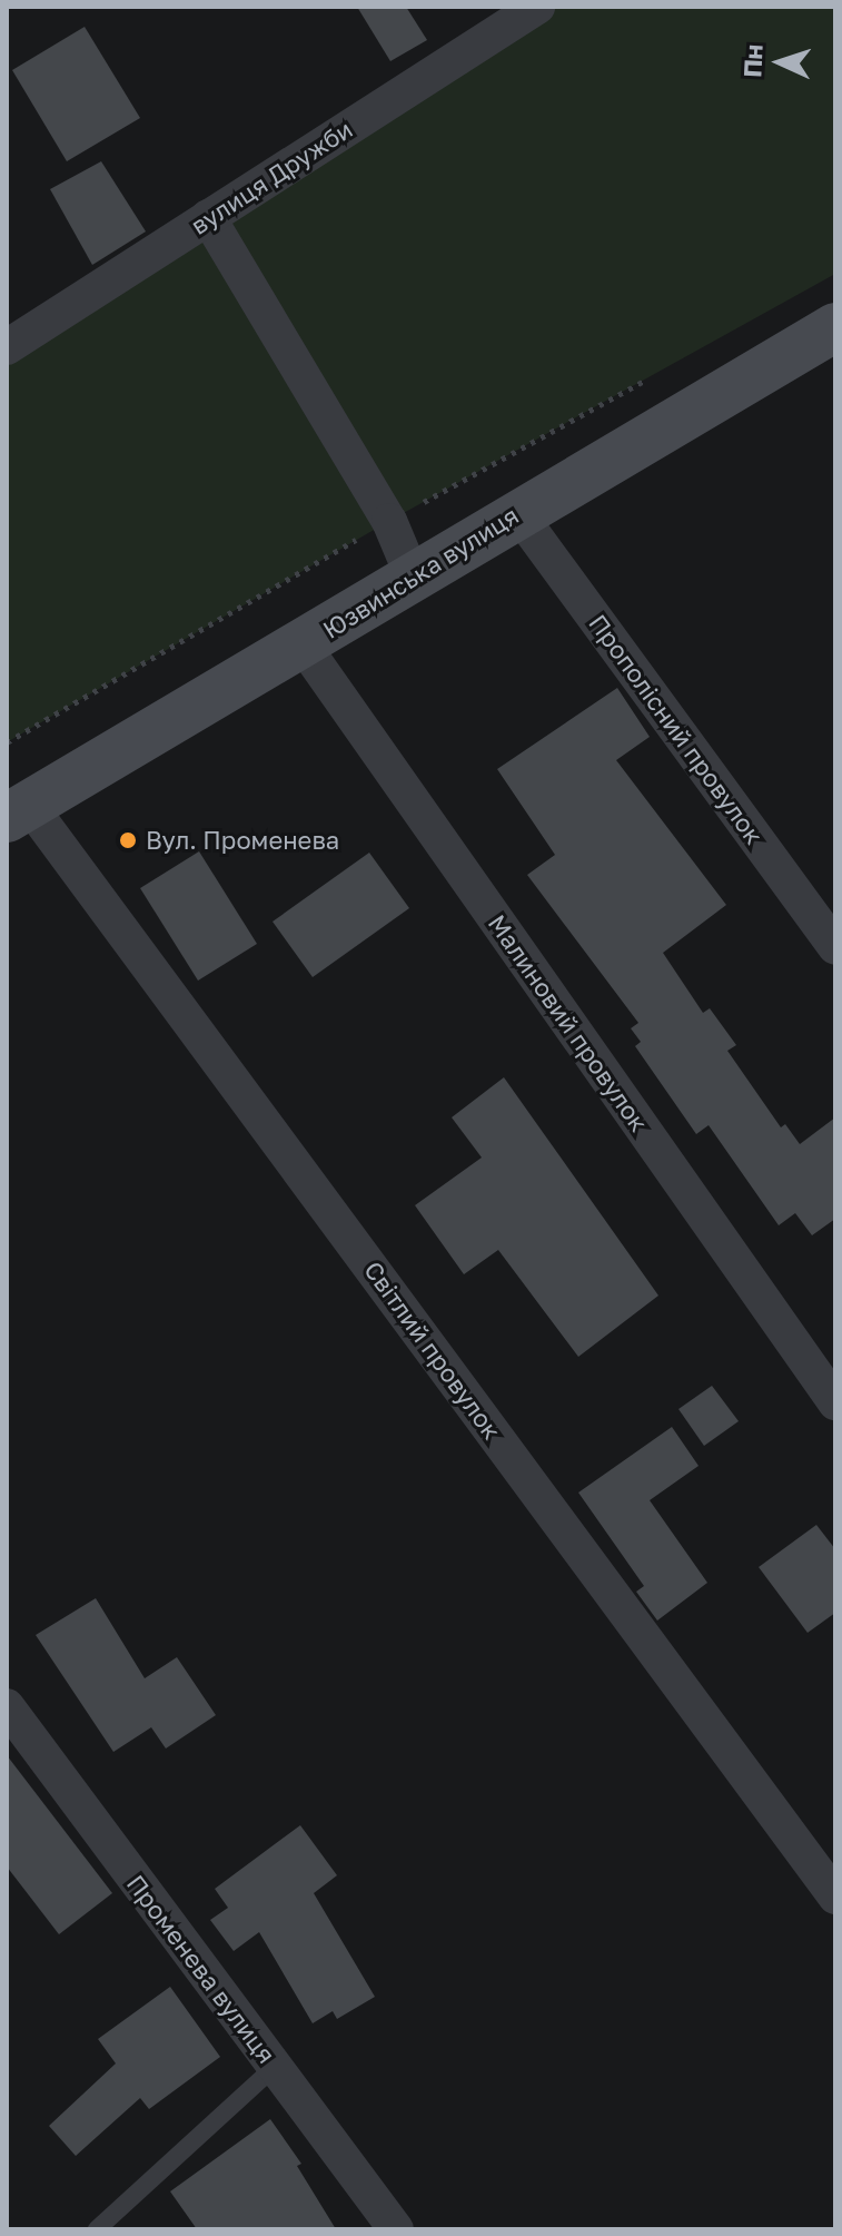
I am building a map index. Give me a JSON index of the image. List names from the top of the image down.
{
  "streets": {
    "main road": ["Юзвинська вулиця"],
    "street": [
      "вулиця Дружби",
      "Прополісний провулок",
      "Малиновий провулок",
      "Світлий провулок",
      "Променева вулиця"
    ]
  },
  "crossings": [
    ["Юзвинська вулиця", "Прополісний провулок"],
    ["Юзвинська вулиця", "Малиновий провулок"],
    ["Юзвинська вулиця", "Світлий провулок"]
  ],
  "places": ["Вул. Променева"],
  "north": "left"
}
